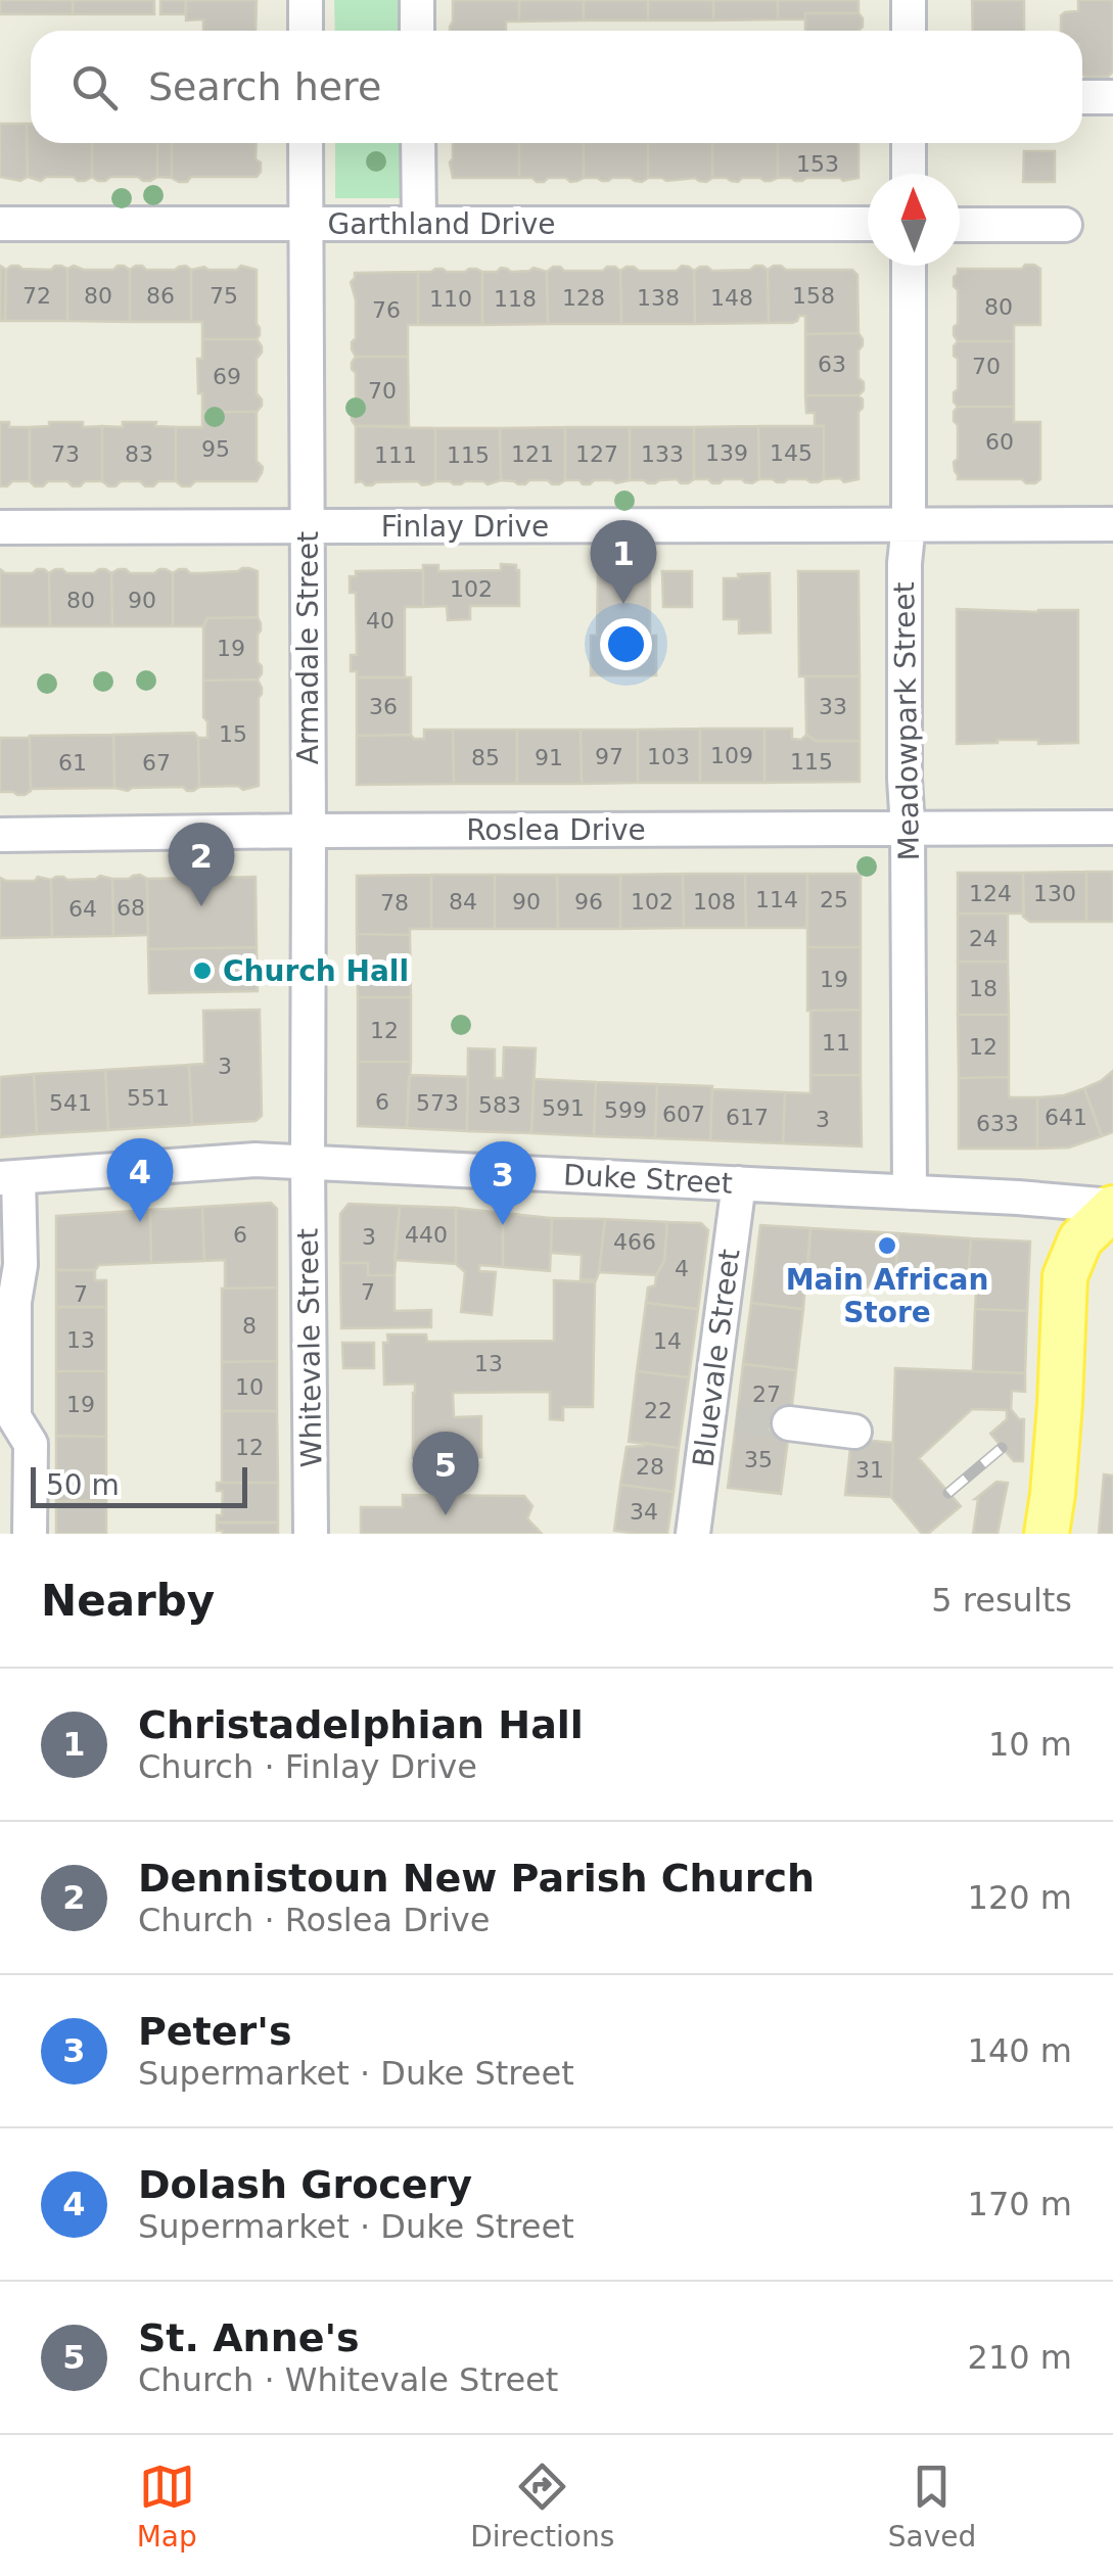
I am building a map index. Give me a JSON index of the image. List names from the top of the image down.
{
  "streets": {
    "street": [
      "Garthland Drive",
      "Finlay Drive",
      "Armadale Street",
      "Meadowpark Street",
      "Roslea Drive",
      "Duke Street",
      "Whitevale Street",
      "Bluevale Street"
    ]
  },
  "crossings": [
    ["Garthland Drive", "Armadale Street"],
    ["Finlay Drive", "Armadale Street"],
    ["Finlay Drive", "Meadowpark Street"],
    ["Armadale Street", "Roslea Drive"],
    ["Armadale Street", "Duke Street"],
    ["Armadale Street", "Whitevale Street"],
    ["Meadowpark Street", "Roslea Drive"],
    ["Meadowpark Street", "Duke Street"],
    ["Duke Street", "Whitevale Street"],
    ["Duke Street", "Bluevale Street"]
  ],
  "places": ["Church Hall", "Main African Store"],
  "house_numbers": [
    "153",
    "72",
    "80",
    "86",
    "75",
    "158",
    "128",
    "138",
    "148",
    "110",
    "118",
    "80",
    "76",
    "63",
    "70",
    "69",
    "70",
    "60",
    "95",
    "139",
    "145",
    "73",
    "83",
    "121",
    "127",
    "133",
    "111",
    "115",
    "102",
    "80",
    "90",
    "40",
    "19",
    "36",
    "33",
    "15",
    "109",
    "97",
    "103",
    "85",
    "91",
    "115",
    "61",
    "67",
    "124",
    "130",
    "114",
    "25",
    "84",
    "90",
    "96",
    "102",
    "108",
    "78",
    "68",
    "64",
    "24",
    "19",
    "18",
    "12",
    "11",
    "12",
    "3",
    "551",
    "6",
    "541",
    "573",
    "583",
    "591",
    "599",
    "607",
    "617",
    "641",
    "3",
    "633",
    "6",
    "440",
    "3",
    "466",
    "4",
    "7",
    "7",
    "8",
    "13",
    "14",
    "13",
    "10",
    "27",
    "19",
    "22",
    "12",
    "35",
    "28",
    "31",
    "34"
  ],
  "scale_bar": "50 m",
  "north": "top",
  "page": {
    "search": "Search here",
    "pins": [
      "1",
      "2",
      "4",
      "3",
      "5"
    ],
    "scale": "50 m",
    "heading": ["Nearby", "5 results"],
    "list": [
      {
        "mark": "1",
        "name": "Christadelphian Hall",
        "note": "Church · Finlay Drive",
        "value": "10 m"
      },
      {
        "mark": "2",
        "name": "Dennistoun New Parish Church",
        "note": "Church · Roslea Drive",
        "value": "120 m"
      },
      {
        "mark": "3",
        "name": "Peter's",
        "note": "Supermarket · Duke Street",
        "value": "140 m"
      },
      {
        "mark": "4",
        "name": "Dolash Grocery",
        "note": "Supermarket · Duke Street",
        "value": "170 m"
      },
      {
        "mark": "5",
        "name": "St. Anne's",
        "note": "Church · Whitevale Street",
        "value": "210 m"
      }
    ],
    "nav": ["Map", "Directions", "Saved"]
  }
}
